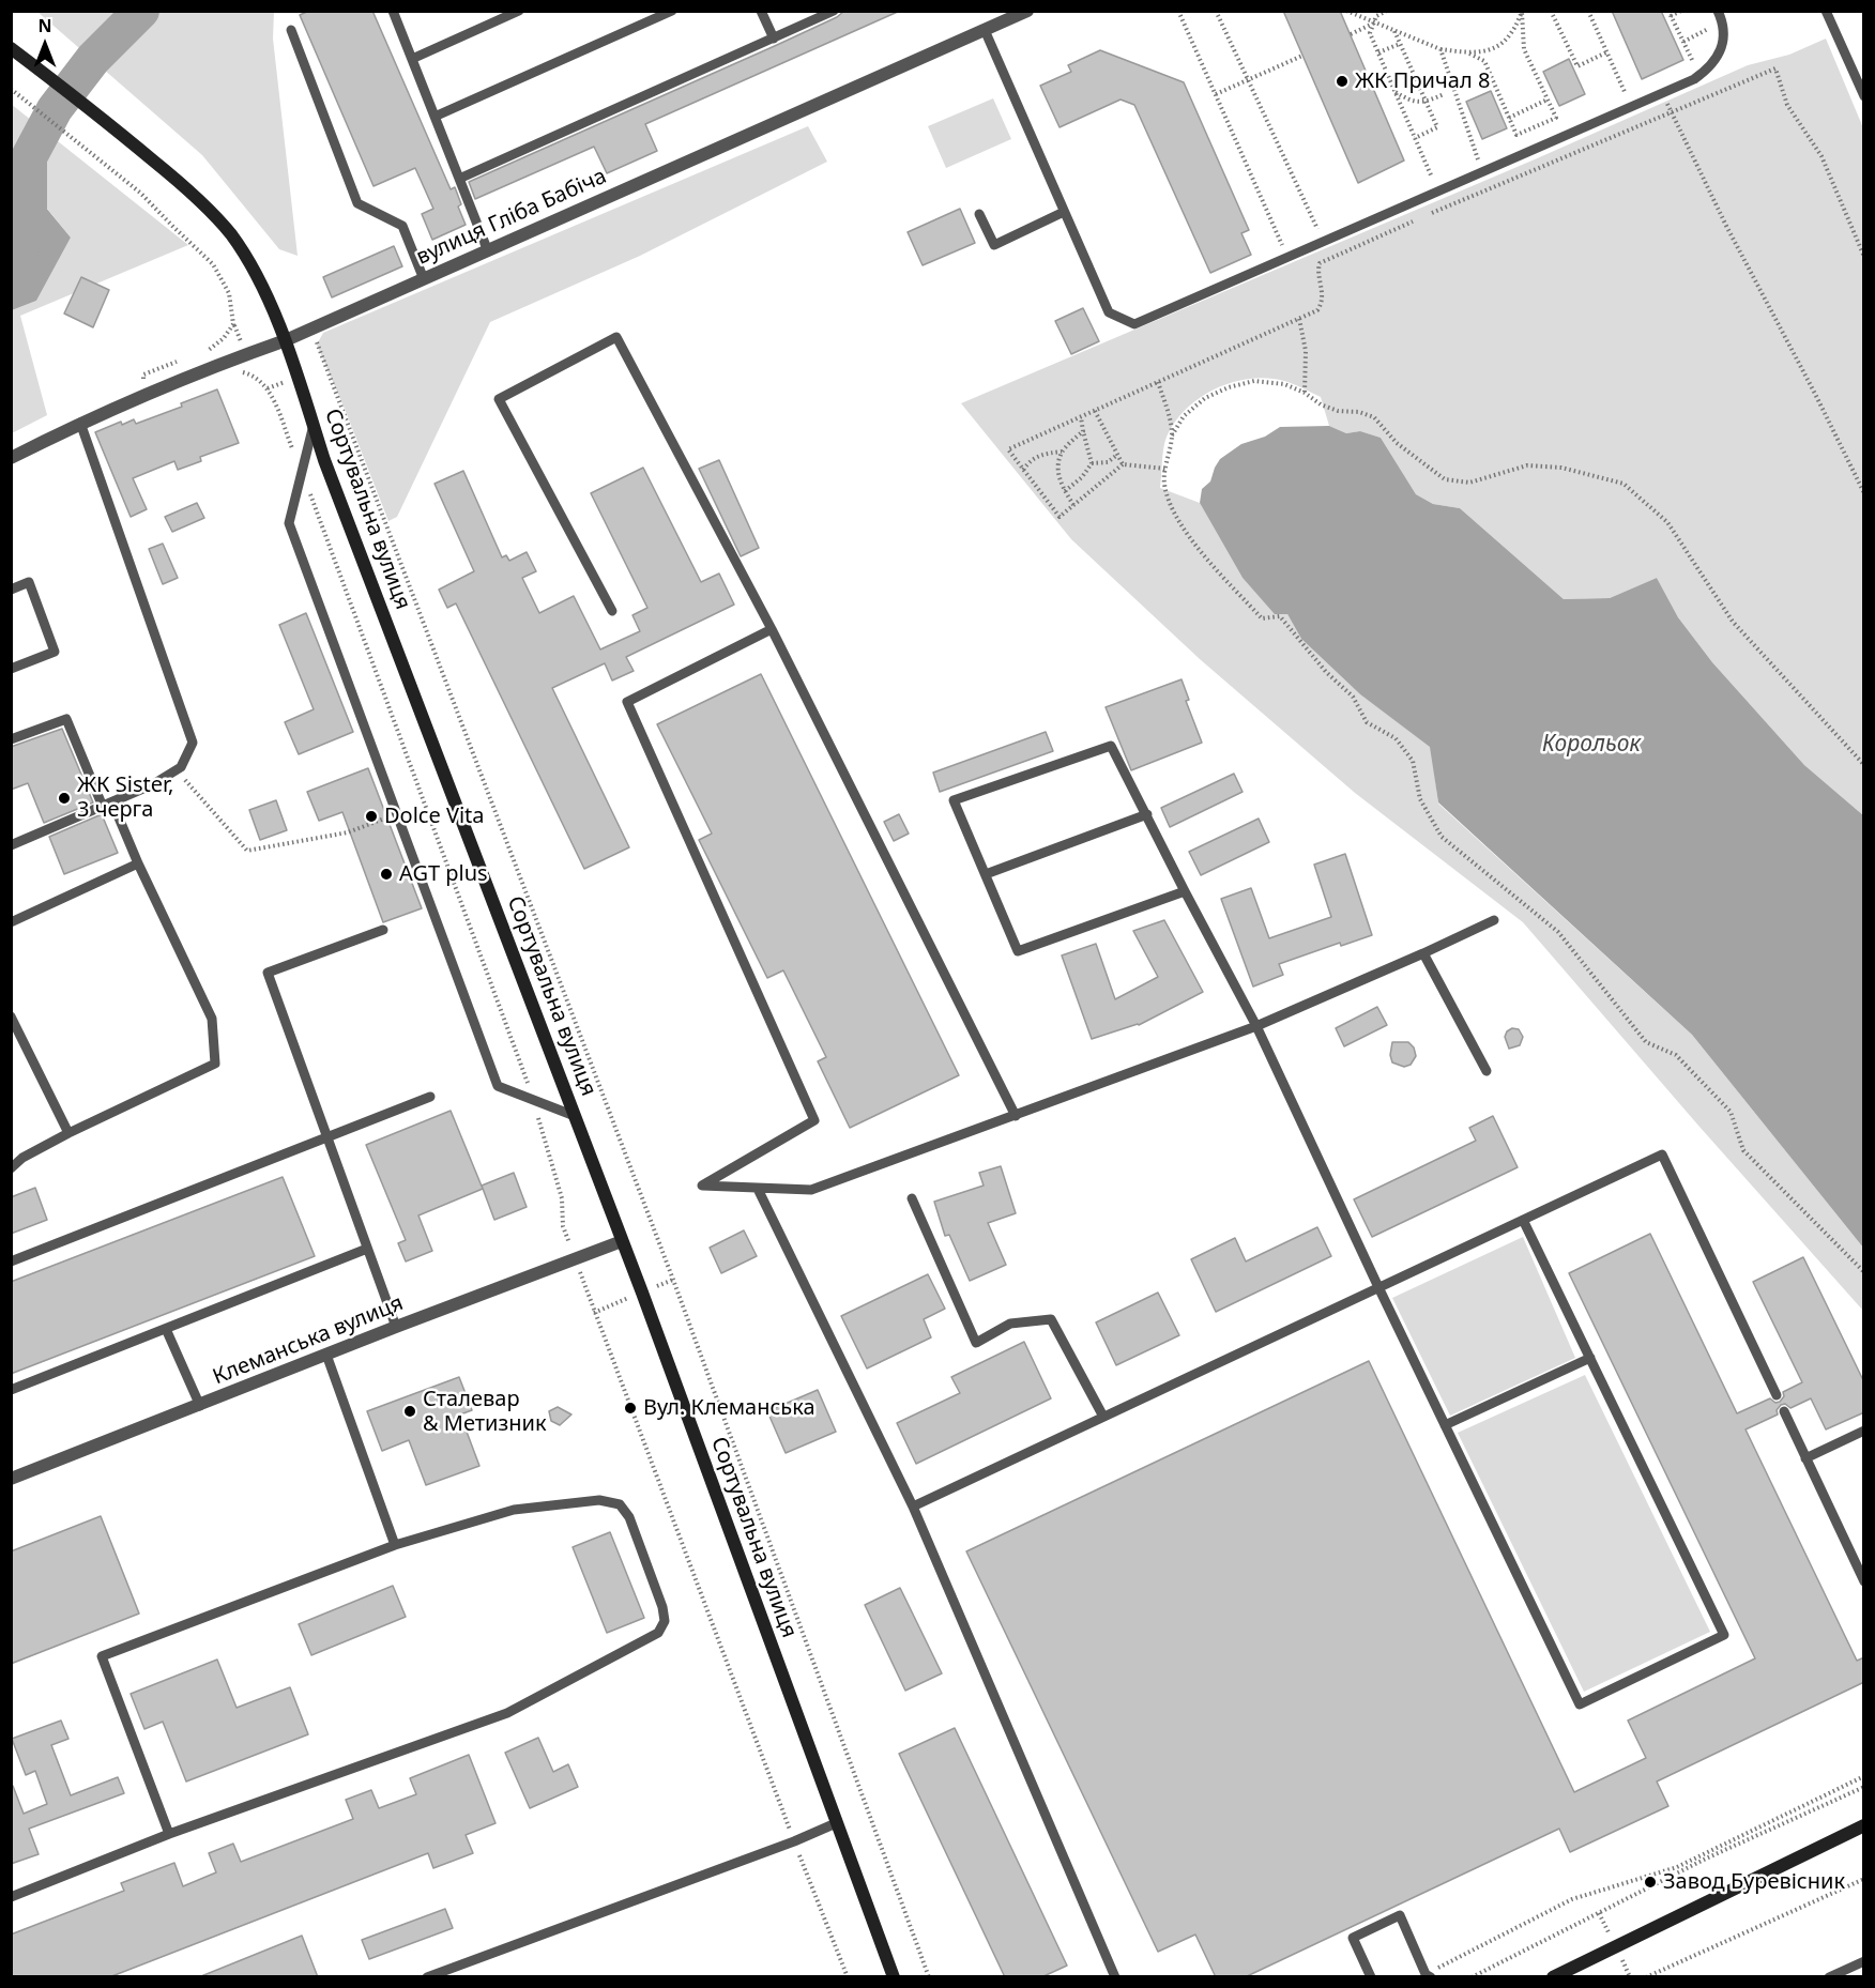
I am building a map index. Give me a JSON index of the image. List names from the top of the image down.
{
  "streets": {
    "street": ["вулиця Гліба Бабіча", "Сортувальна вулиця", "Клеманська вулиця"]
  },
  "crossings": [
    ["вулиця Гліба Бабіча", "Сортувальна вулиця"],
    ["Сортувальна вулиця", "Клеманська вулиця"]
  ],
  "water": ["Корольок"],
  "places": [
    "ЖК Причал 8",
    "ЖК Sister, 3 черга",
    "Dolce Vita",
    "AGT plus",
    "Вул. Клеманська",
    "Сталевар & Метизник",
    "Завод Буревісник"
  ],
  "north": "top"
}
